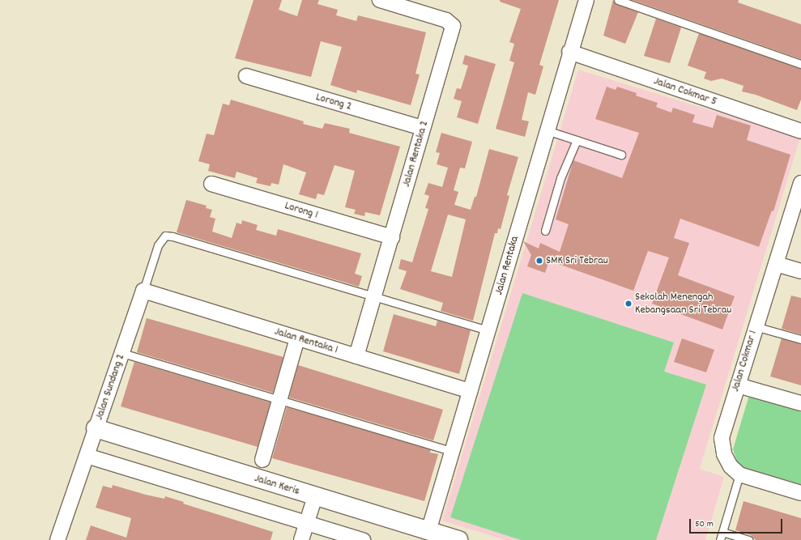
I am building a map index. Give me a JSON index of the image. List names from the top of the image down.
{
  "streets": {
    "street": [
      "Jalan Cokmar 5",
      "Lorong 2",
      "Jalan Rentaka 2",
      "Lorong 1",
      "Jalan Rentaka",
      "Jalan Rentaka 1",
      "Jalan Cokmar 1",
      "Jalan Sundang 2",
      "Jalan Keris"
    ]
  },
  "crossings": [
    ["Jalan Cokmar 5", "Jalan Rentaka"],
    ["Lorong 2", "Jalan Rentaka 2"],
    ["Jalan Rentaka 2", "Lorong 1"],
    ["Jalan Rentaka 2", "Jalan Rentaka 1"],
    ["Jalan Rentaka 2", "Jalan Sundang 2"],
    ["Jalan Rentaka", "Jalan Rentaka 1"],
    ["Jalan Rentaka", "Jalan Keris"],
    ["Jalan Rentaka 1", "Jalan Sundang 2"],
    ["Jalan Sundang 2", "Jalan Keris"]
  ],
  "places": ["SMK Sri Tebrau", "Sekolah Menengah Kebangsaan Sri Tebrau"],
  "scale_bar": "50 m"
}
